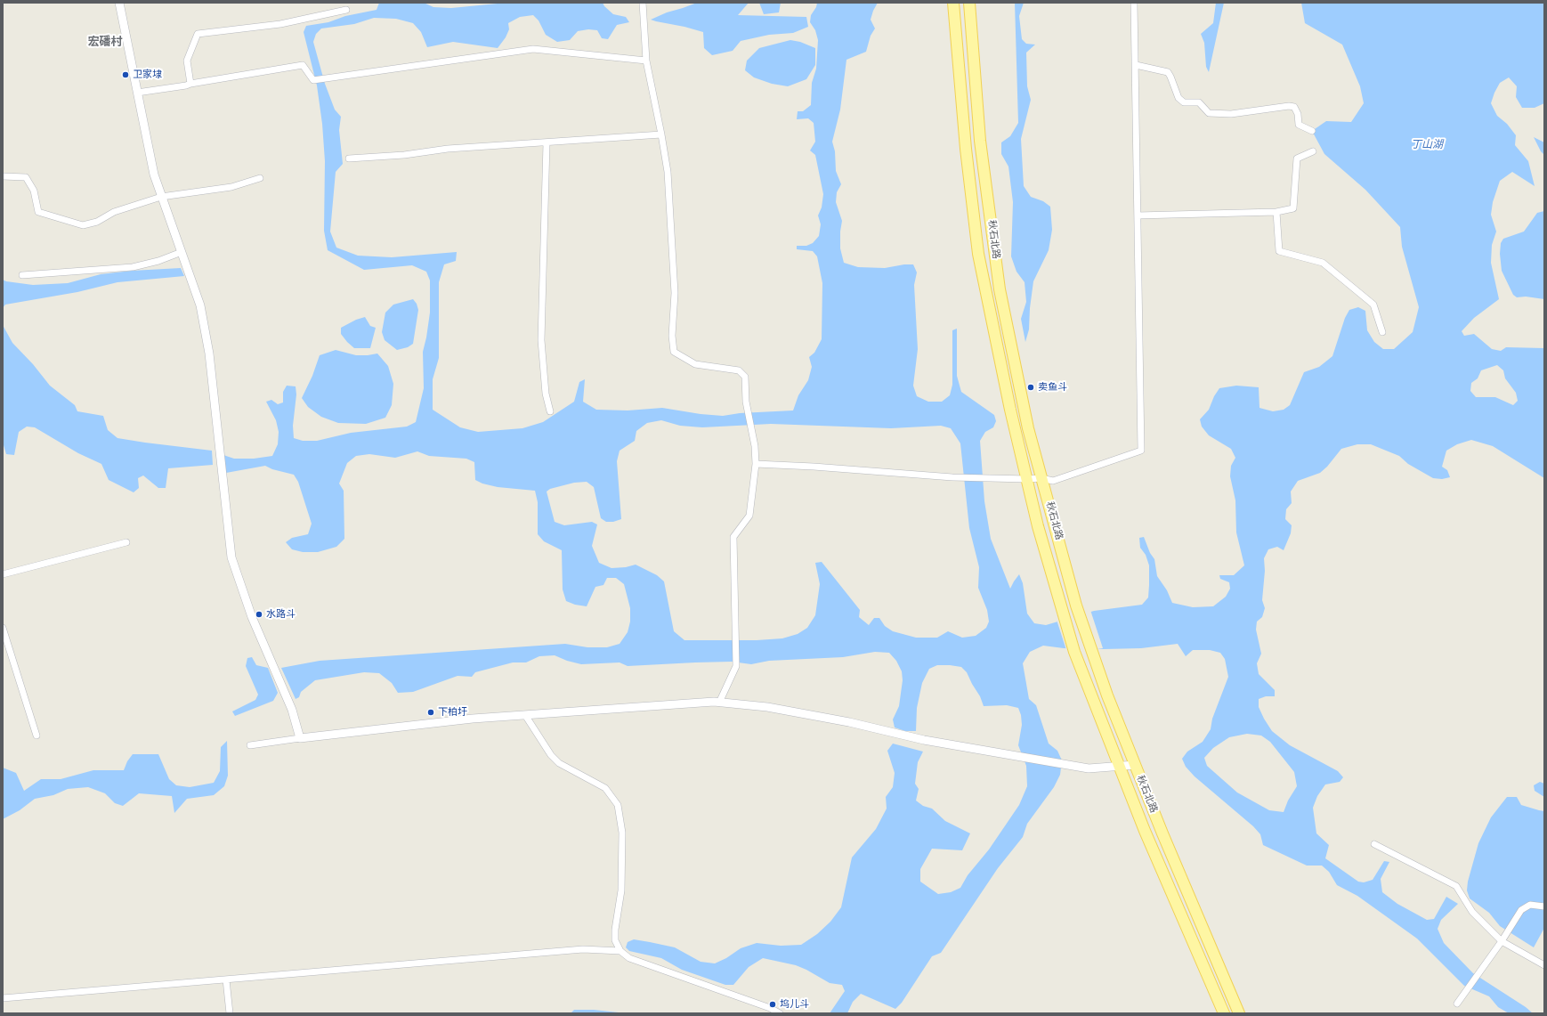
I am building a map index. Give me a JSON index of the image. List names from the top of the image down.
{
  "streets": {
    "main road": ["秋石北路"]
  },
  "districts": ["宏磻村"],
  "water": ["丁山湖"],
  "places": [
    "卫家埭",
    "卖鱼斗",
    "水路斗",
    "下柏圩",
    "坞儿斗"
  ]
}
